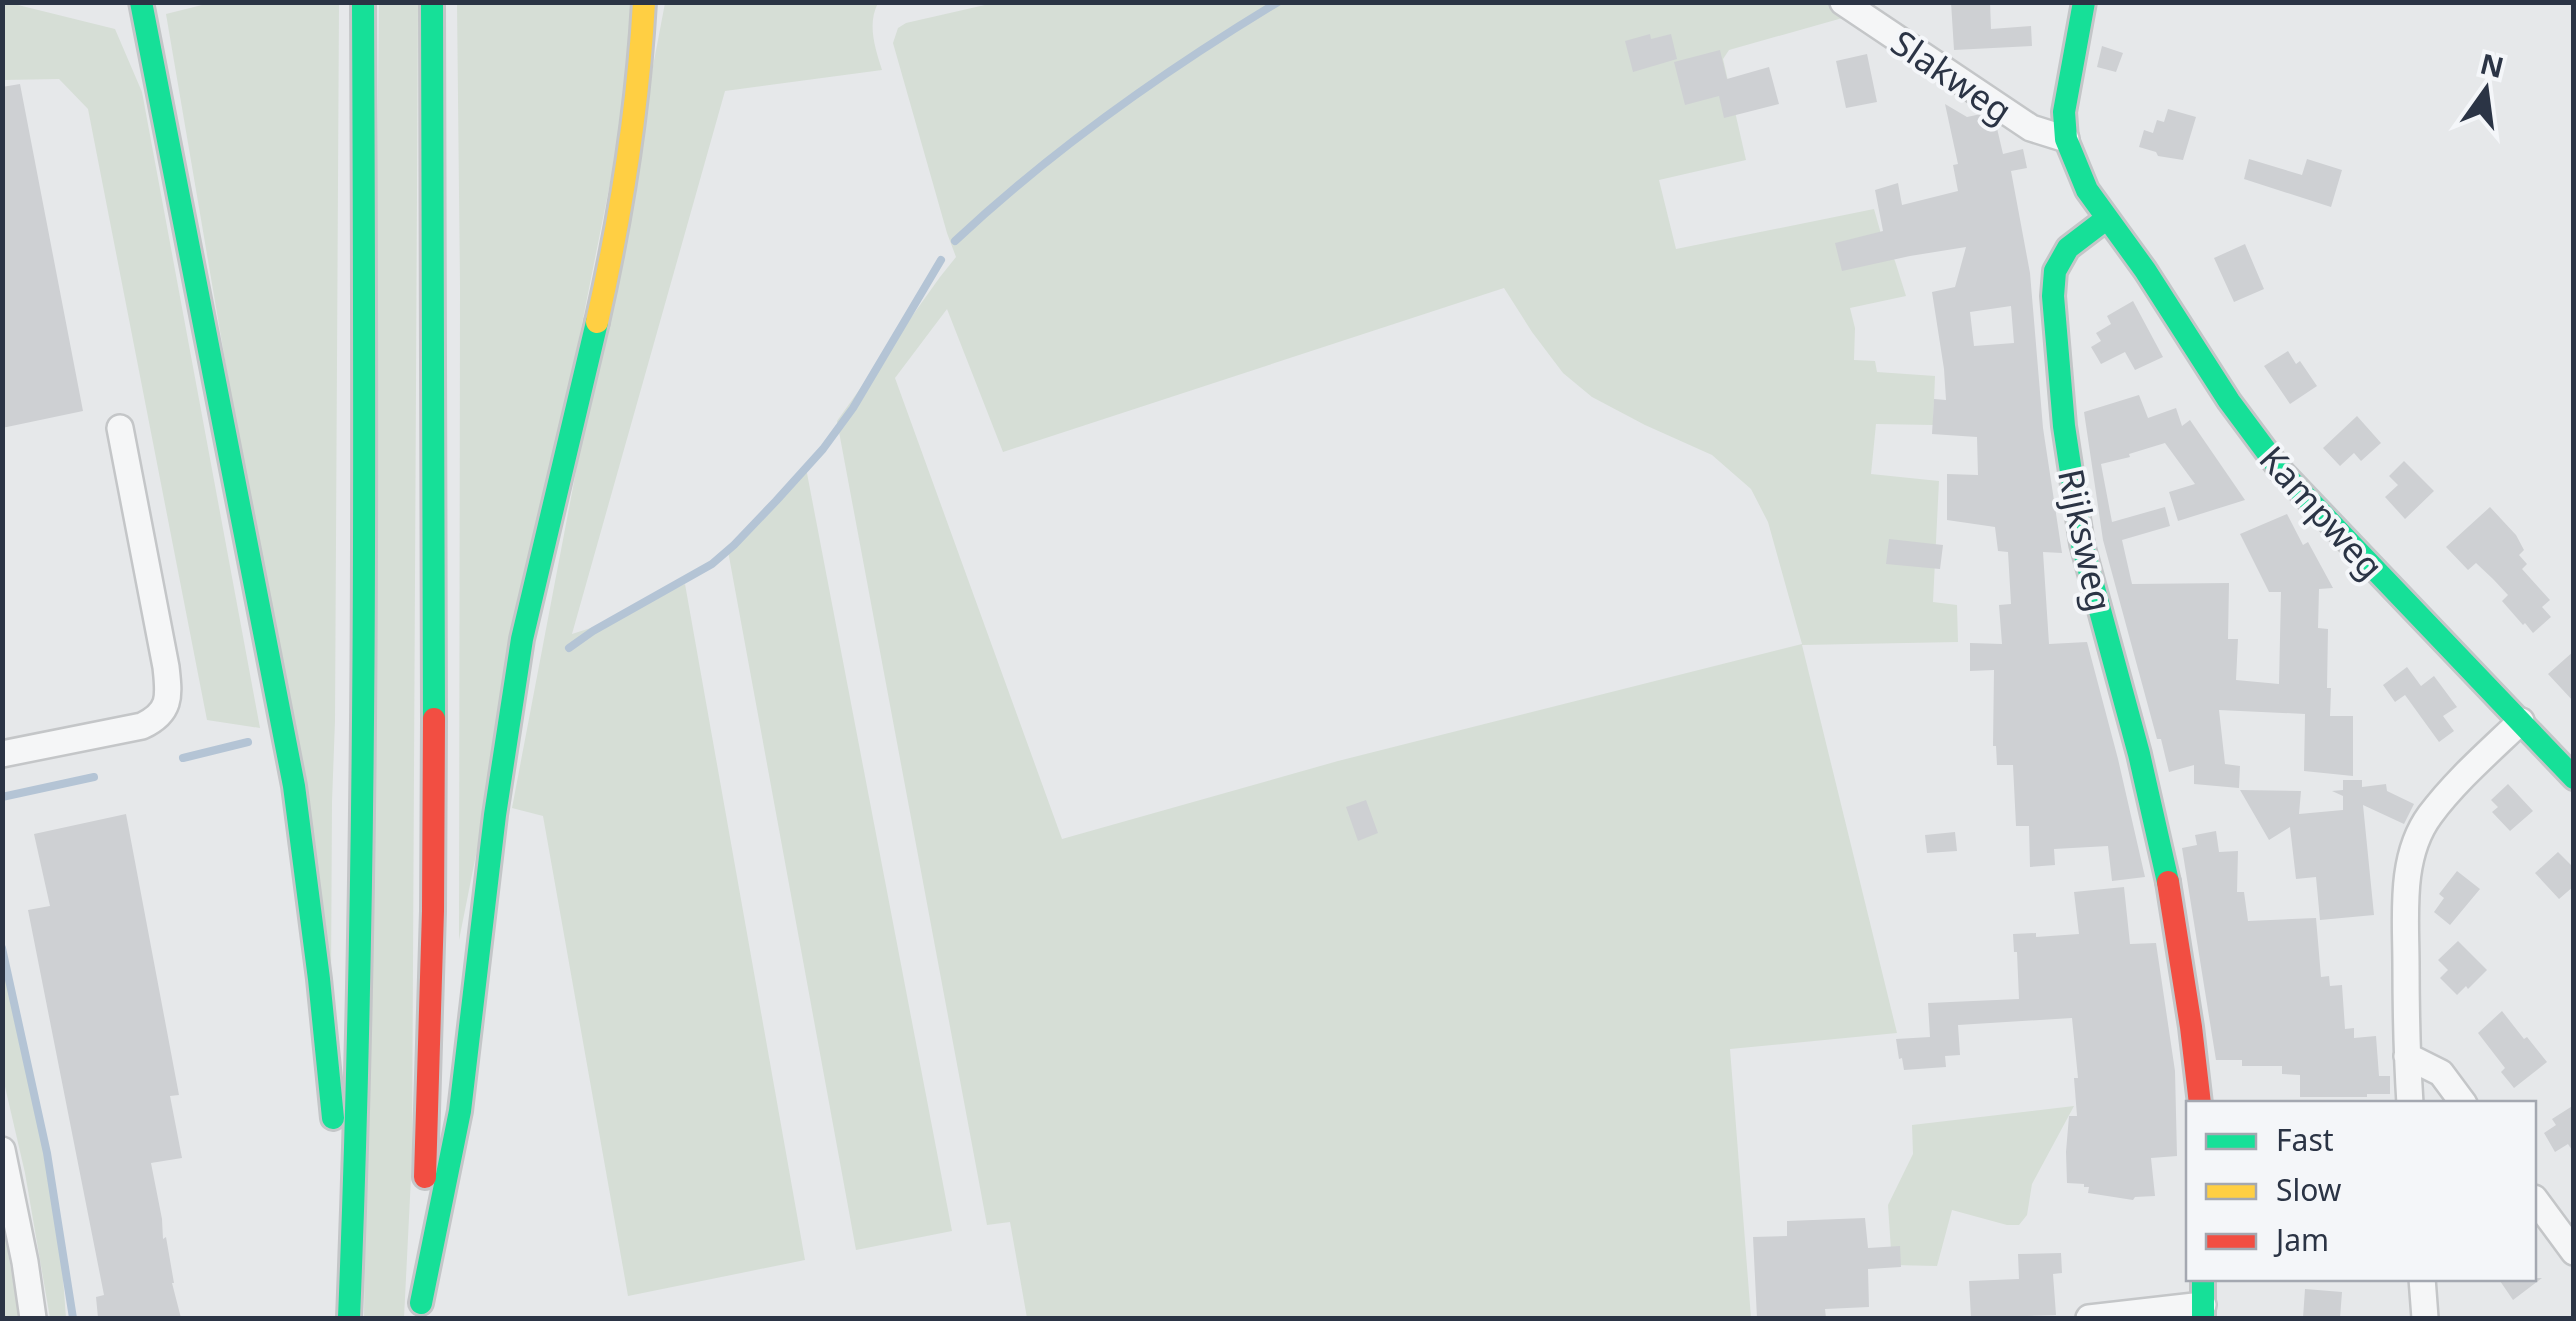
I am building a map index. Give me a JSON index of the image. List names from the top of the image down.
{
  "streets": {
    "main road": ["Kampweg", "Rijksweg"],
    "street": ["Slakweg"]
  },
  "crossings": [
    ["Kampweg", "Rijksweg"]
  ],
  "legend": ["Fast", "Slow", "Jam"],
  "north": "top"
}
